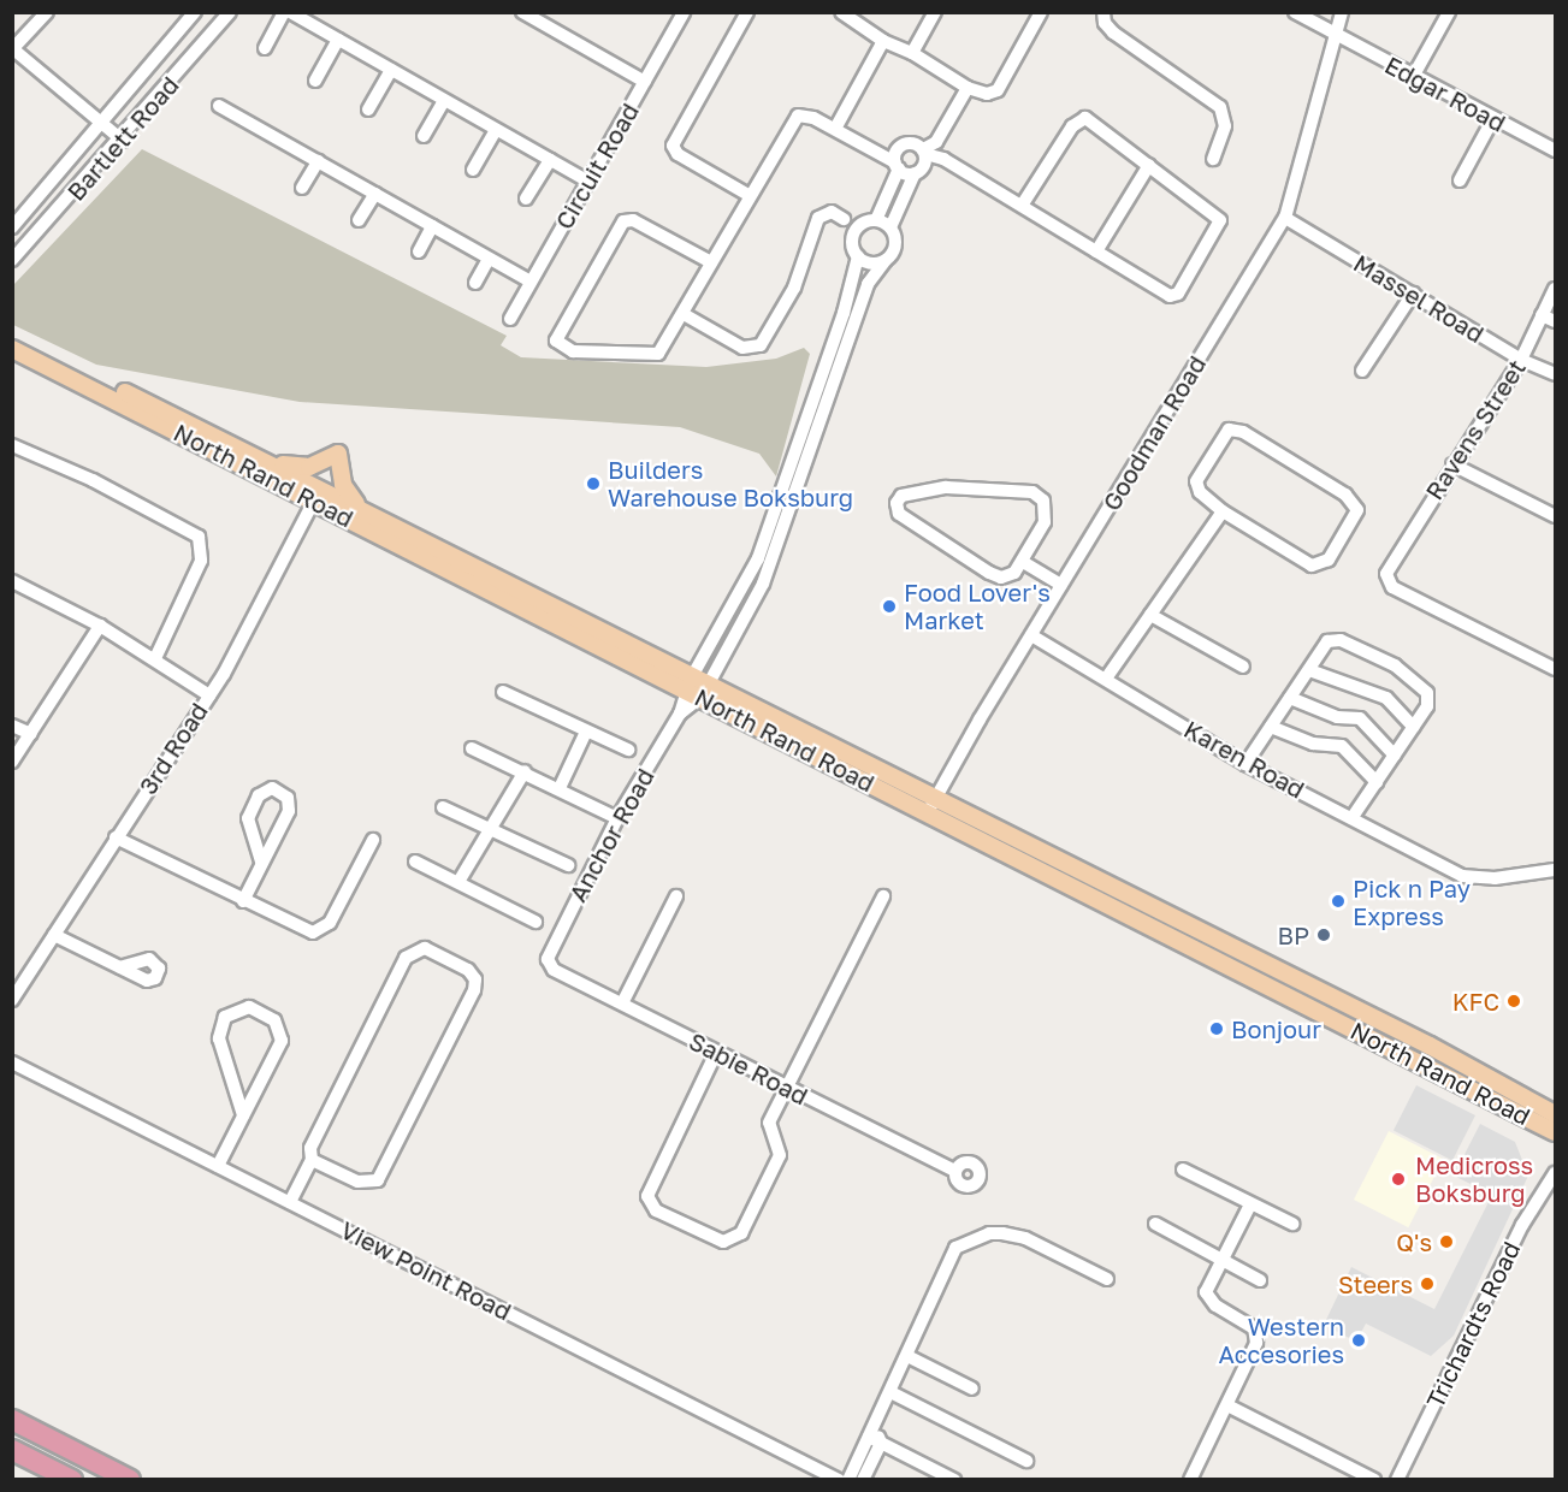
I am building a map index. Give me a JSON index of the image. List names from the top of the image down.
{
  "streets": {
    "main road": ["North Rand Road"],
    "street": [
      "Edgar Road",
      "Bartlett Road",
      "Circuit Road",
      "Massel Road",
      "Ravens Street",
      "Goodman Road",
      "3rd Road",
      "Karen Road",
      "Anchor Road",
      "Sabie Road",
      "View Point Road",
      "Trichardts Road"
    ]
  },
  "crossings": [
    ["Edgar Road", "Goodman Road"],
    ["Massel Road", "Ravens Street"],
    ["Massel Road", "Goodman Road"],
    ["Goodman Road", "North Rand Road"],
    ["Goodman Road", "Karen Road"],
    ["North Rand Road", "3rd Road"],
    ["North Rand Road", "Anchor Road"],
    ["Anchor Road", "Sabie Road"]
  ],
  "places": [
    "Builders Warehouse Boksburg",
    "Food Lover's Market",
    "Pick n Pay Express",
    "BP",
    "KFC",
    "Bonjour",
    "Medicross Boksburg",
    "Q's",
    "Steers",
    "Western Accesories"
  ]
}
